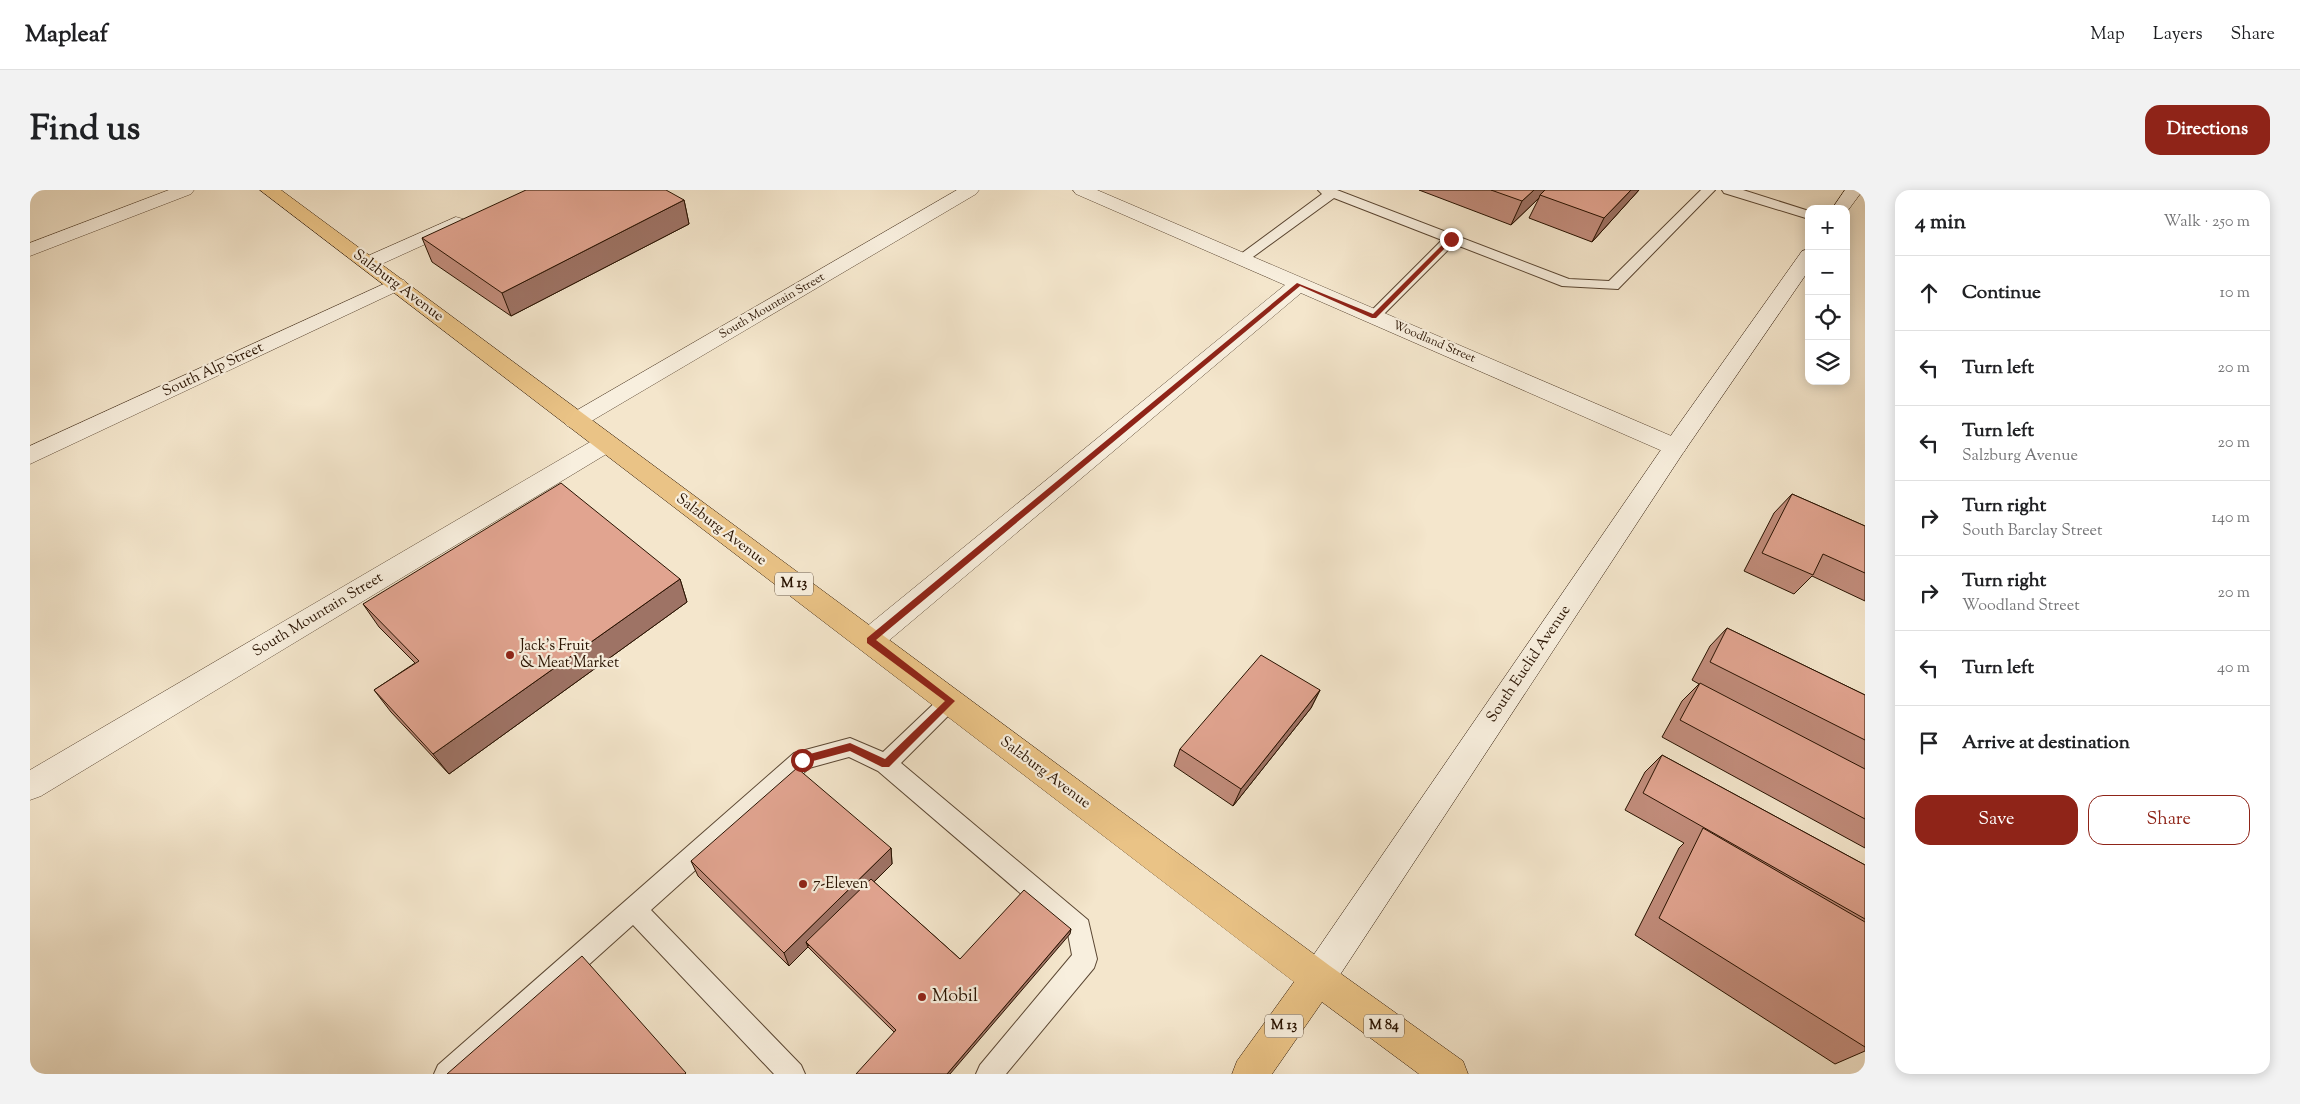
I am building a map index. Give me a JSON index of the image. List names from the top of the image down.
{
  "streets": {
    "main road": [
      "Salzburg Avenue",
      "M 13",
      "South Euclid Avenue",
      "M 84"
    ],
    "street": ["South Mountain Street", "Woodland Street", "South Alp Street"]
  },
  "crossings": [
    ["Salzburg Avenue", "South Mountain Street"],
    ["Salzburg Avenue", "South Alp Street"],
    ["Salzburg Avenue", "South Euclid Avenue"],
    ["Salzburg Avenue", "M 84"],
    ["Woodland Street", "South Euclid Avenue"],
    ["South Euclid Avenue", "M 84"]
  ],
  "places": ["Jack's Fruit & Meat Market", "7-Eleven", "Mobil"],
  "page": {
    "header": "Mapleaf",
    "nav": ["Map", "Layers", "Share"],
    "title": "Find us",
    "buttons": [
      "Directions",
      ["Save", "Share"]
    ],
    "heading": ["4 min", "Walk · 250 m"],
    "map_buttons": ["+", "−"],
    "list": [
      ["Continue", "10 m"],
      ["Turn left", "20 m"],
      ["Turn left", "Salzburg Avenue", "20 m"],
      ["Turn right", "South Barclay Street", "140 m"],
      ["Turn right", "Woodland Street", "20 m"],
      ["Turn left", "40 m"],
      "Arrive at destination"
    ]
  }
}
